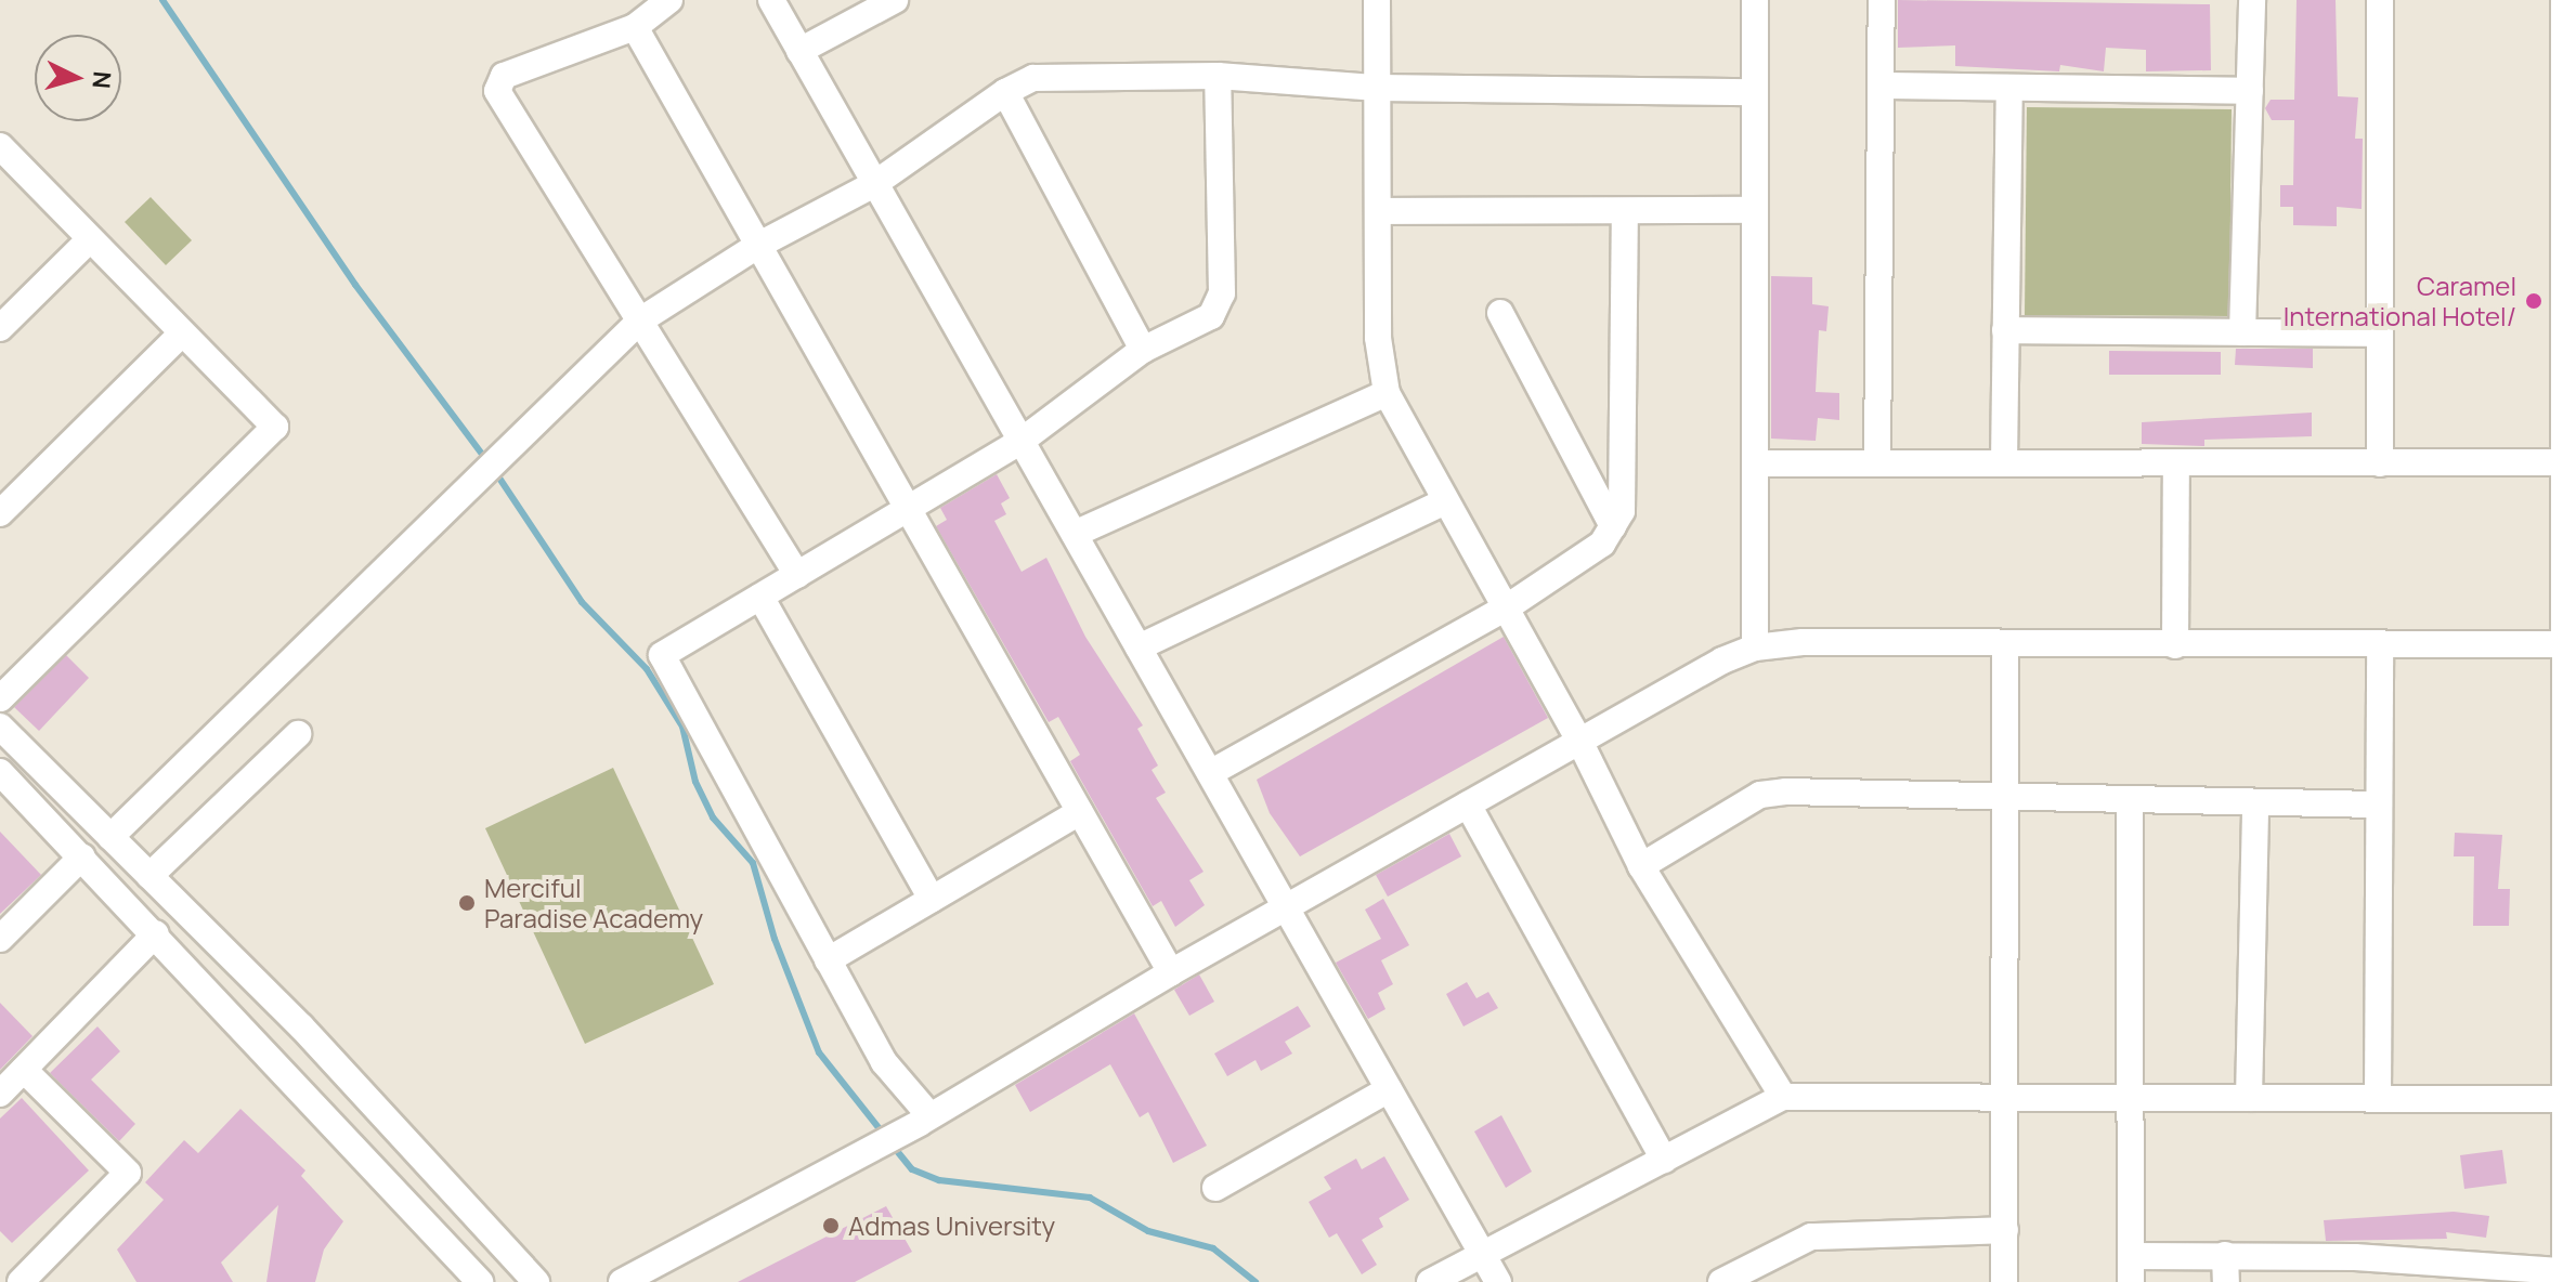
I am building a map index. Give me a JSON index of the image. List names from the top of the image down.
{
  "places": ["Caramel International Hotel/", "Merciful Paradise Academy", "Admas University"],
  "north": "right"
}
